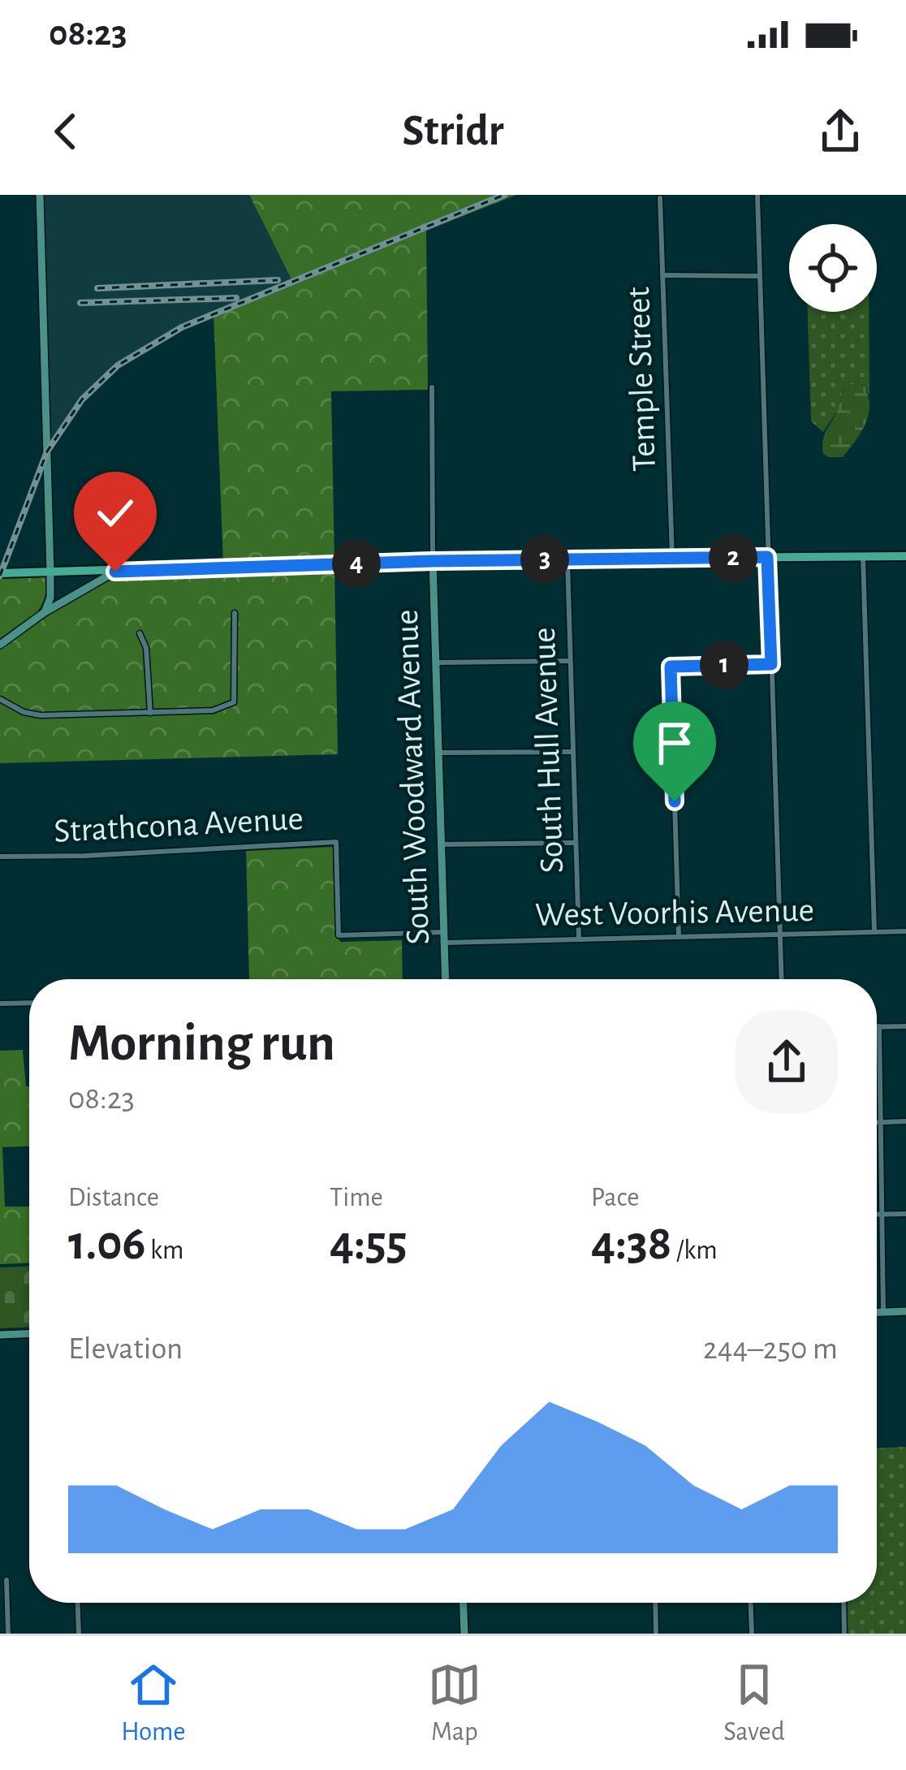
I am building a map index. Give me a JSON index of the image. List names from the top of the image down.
{
  "streets": {
    "street": [
      "Temple Street",
      "South Hull Avenue",
      "South Woodward Avenue",
      "Strathcona Avenue",
      "West Voorhis Avenue"
    ]
  },
  "crossings": [
    ["South Hull Avenue", "West Voorhis Avenue"],
    ["South Woodward Avenue", "Strathcona Avenue"],
    ["South Woodward Avenue", "West Voorhis Avenue"]
  ],
  "page": {
    "status": "08:23",
    "header": "Stridr",
    "pins": [
      "2",
      "3",
      "4",
      "1"
    ],
    "heading": ["Morning run", "08:23"],
    "stats": [
      ["Distance", "1.06 km"],
      ["Time", "4:55"],
      ["Pace", "4:38 /km"]
    ],
    "chart": ["Elevation", "244–250 m"],
    "tabs": ["Home", "Map", "Saved"]
  }
}
